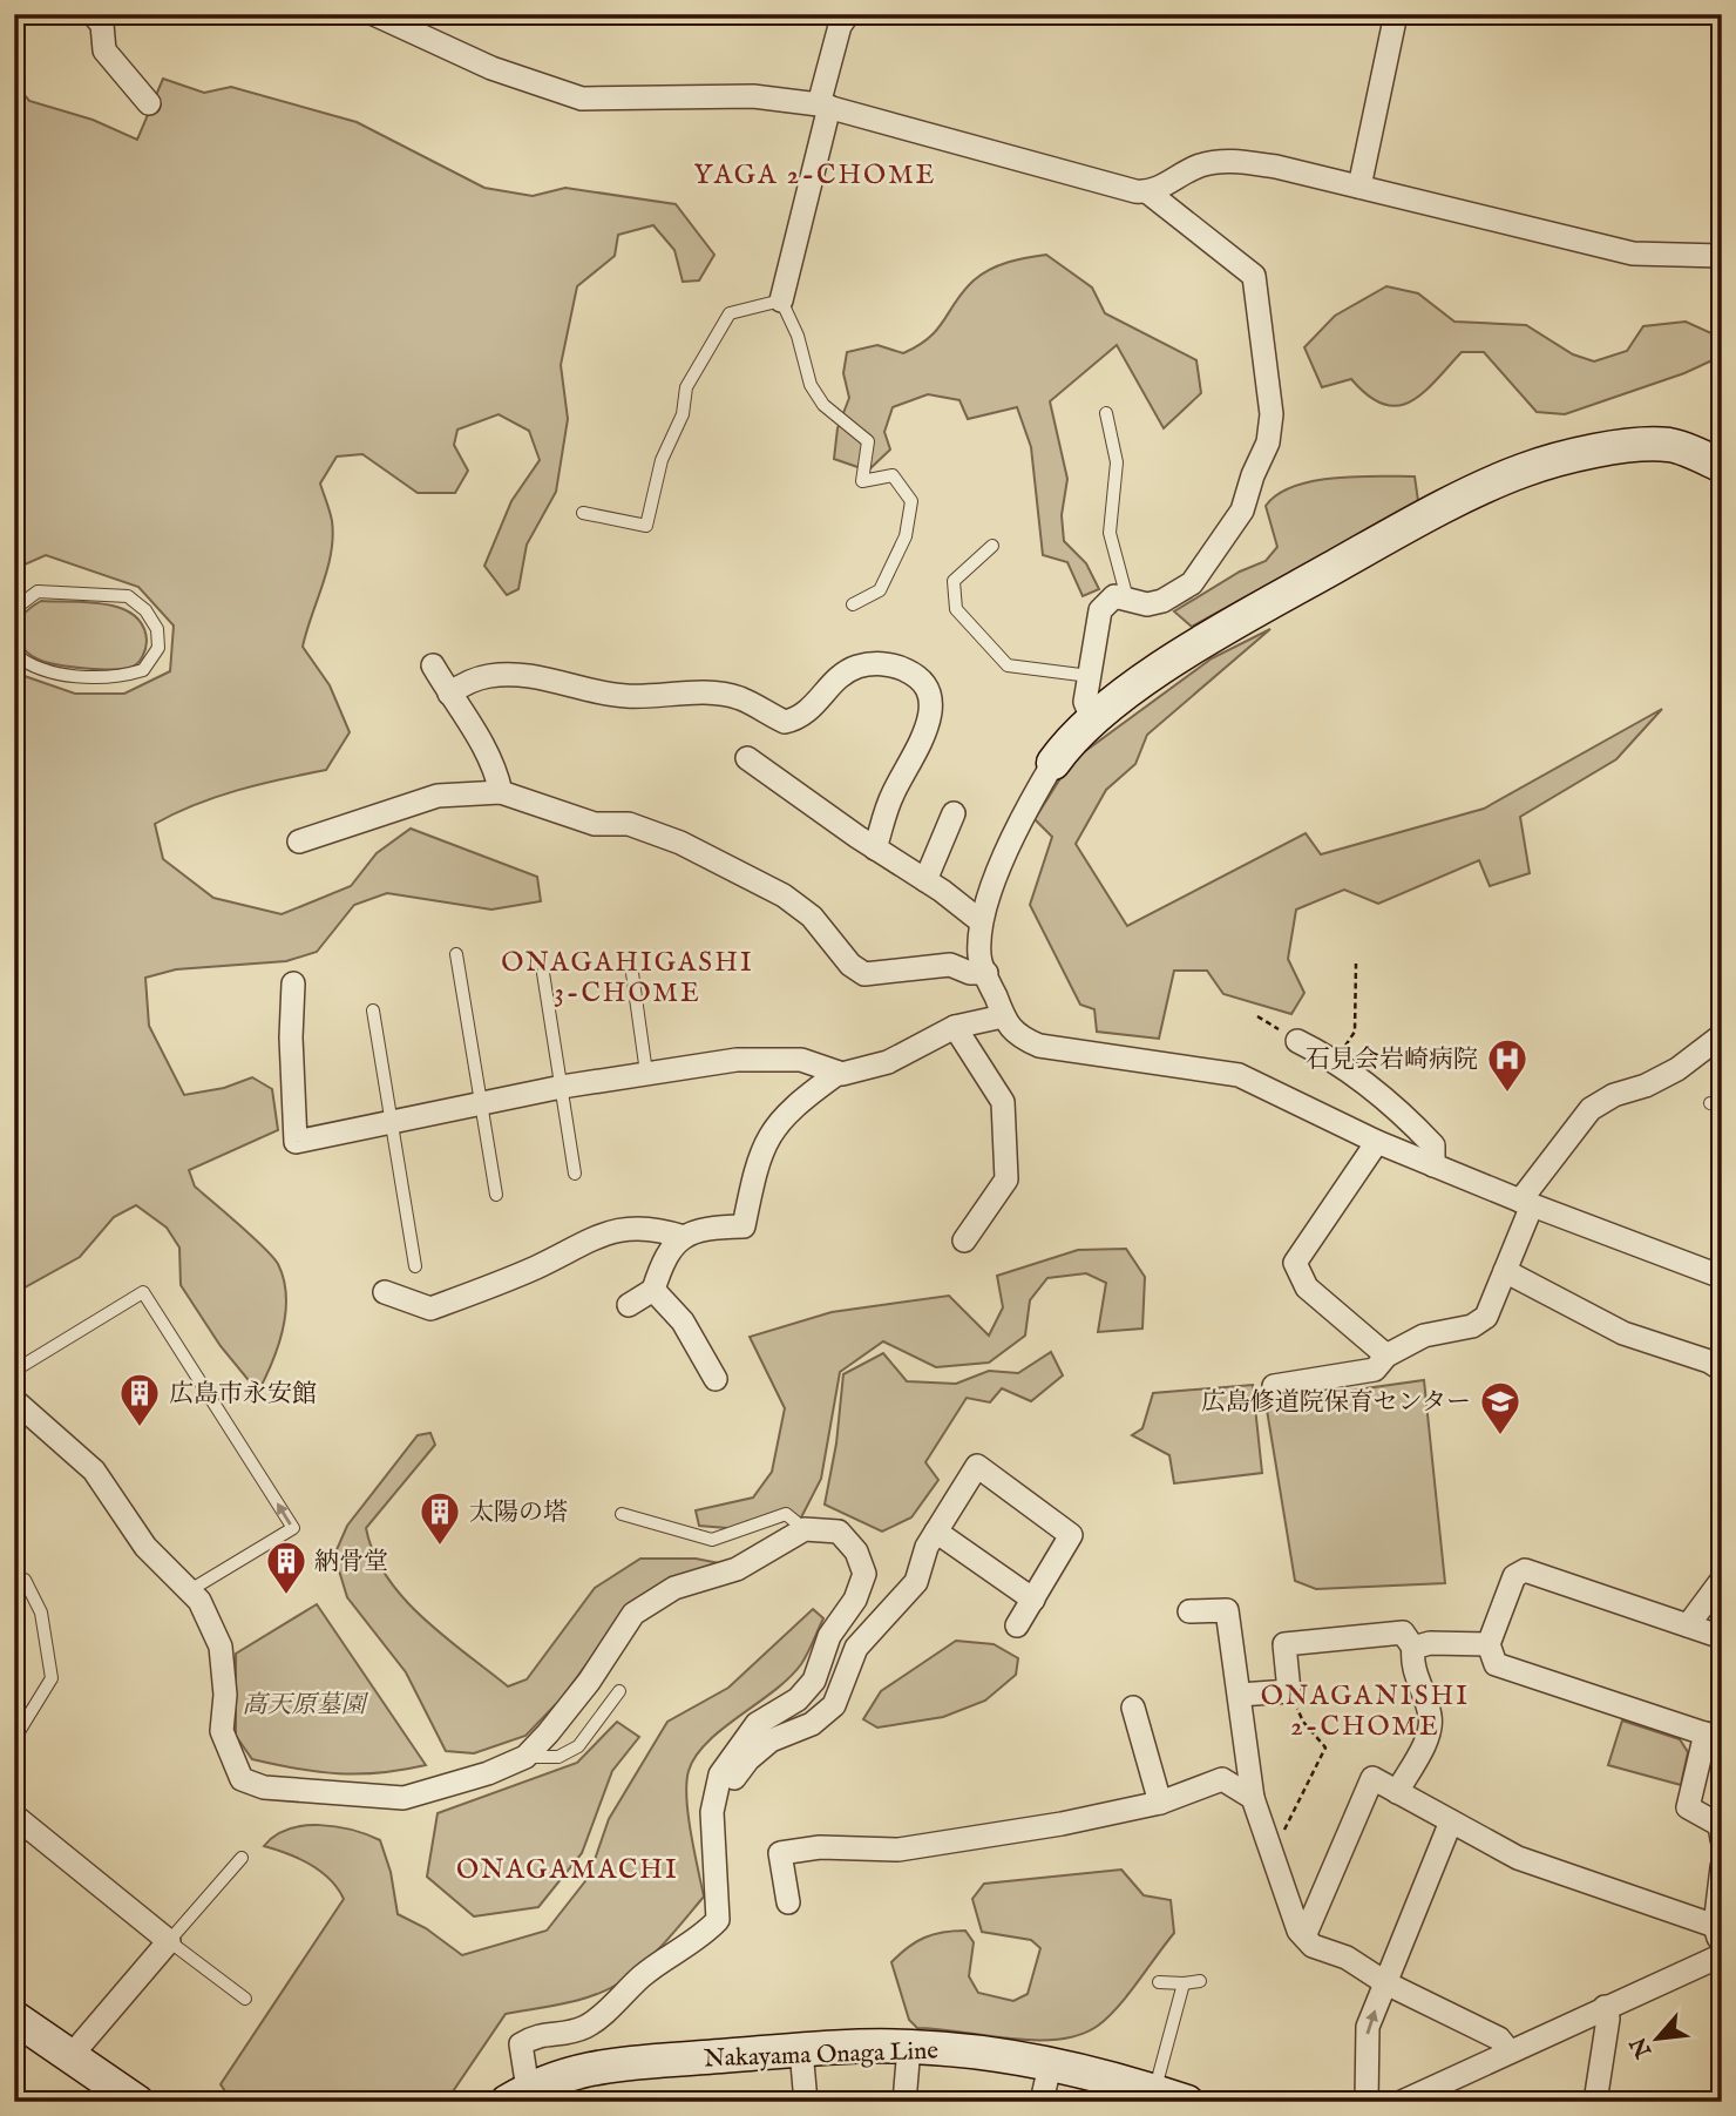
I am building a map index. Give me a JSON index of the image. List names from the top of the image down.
{
  "streets": {
    "main road": ["Nakayama Onaga Line"]
  },
  "districts": [
    "YAGA 2-CHOME",
    "ONAGAHIGASHI 3-CHOME",
    "ONAGANISHI 2-CHOME",
    "ONAGAMACHI"
  ],
  "parks": ["高天原墓園"],
  "places": {
    "hospital": ["石見会岩崎病院"],
    "building": ["広島市永安館", "太陽の塔", "納骨堂"],
    "school or university": ["広島修道院保育センター"]
  },
  "north": "bottom left"
}
